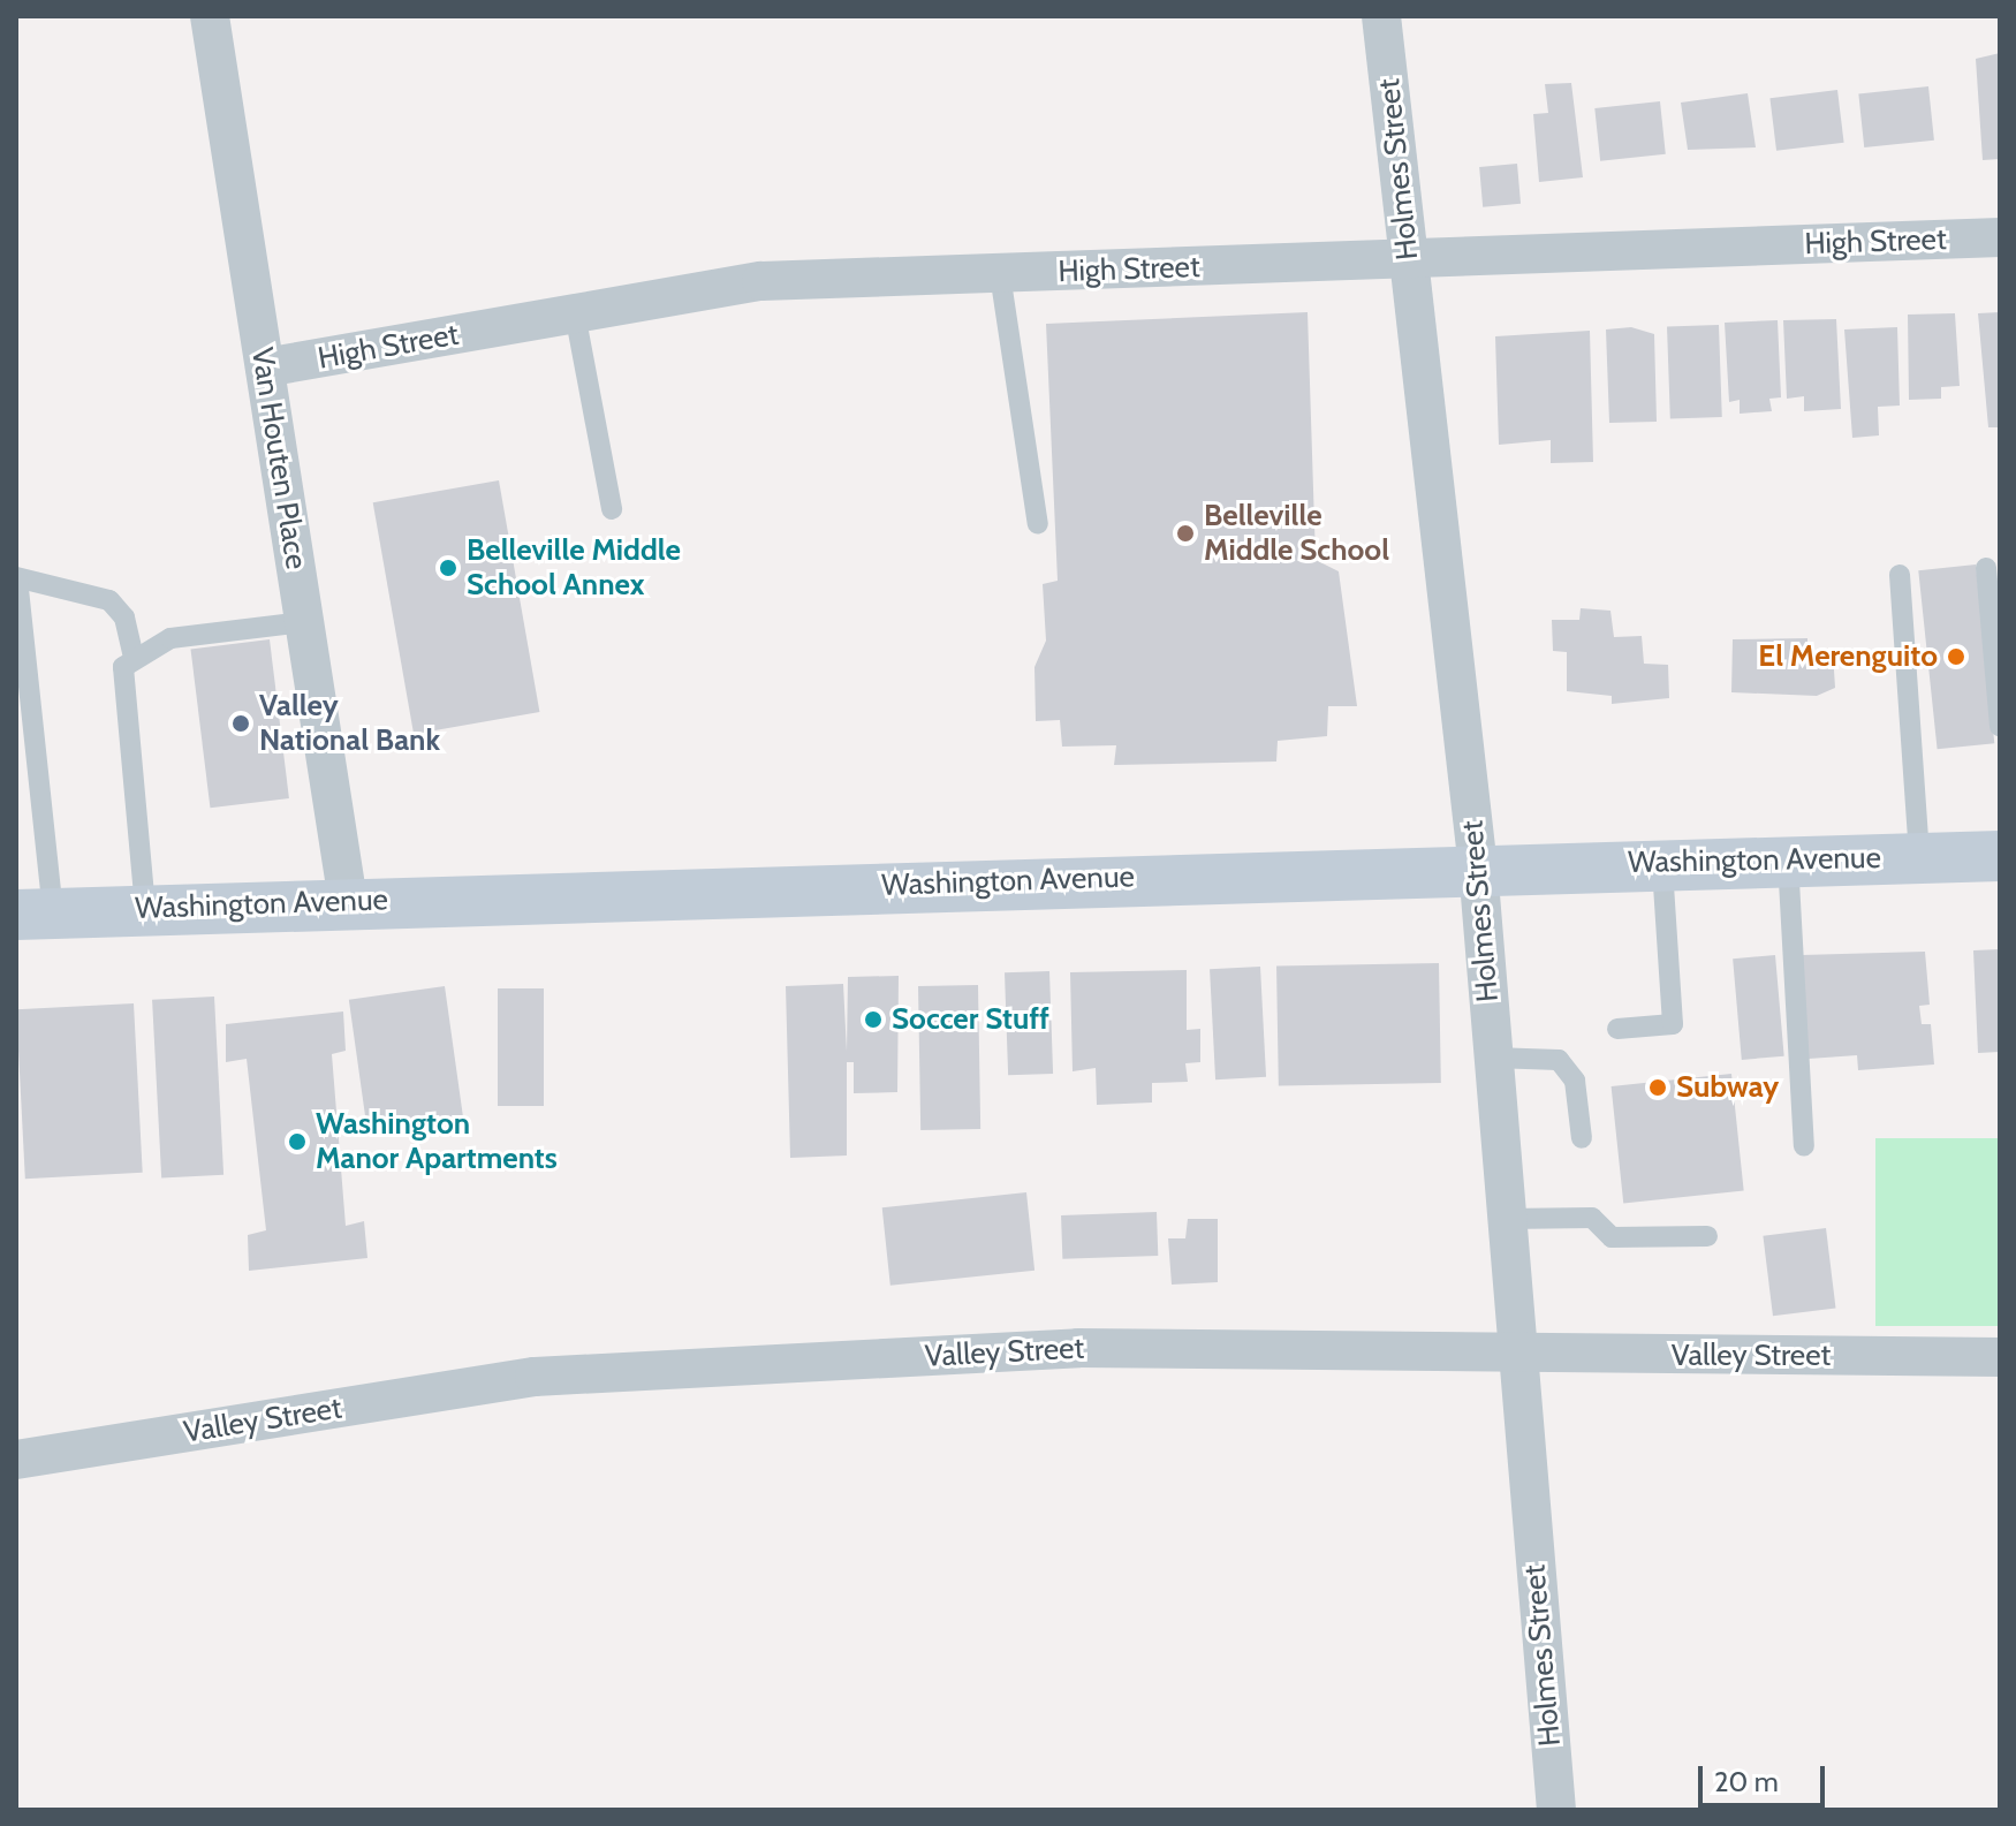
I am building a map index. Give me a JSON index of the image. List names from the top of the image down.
{
  "streets": {
    "main road": ["Washington Avenue"],
    "street": [
      "Holmes Street",
      "High Street",
      "Van Houten Place",
      "Valley Street"
    ]
  },
  "crossings": [
    ["Holmes Street", "High Street"],
    ["Holmes Street", "Washington Avenue"],
    ["Holmes Street", "Valley Street"],
    ["High Street", "Van Houten Place"],
    ["Van Houten Place", "Washington Avenue"]
  ],
  "places": [
    "Belleville Middle School",
    "Belleville Middle School Annex",
    "El Merenguito",
    "Valley National Bank",
    "Soccer Stuff",
    "Subway",
    "Washington Manor Apartments"
  ],
  "scale_bar": "20 m"
}
